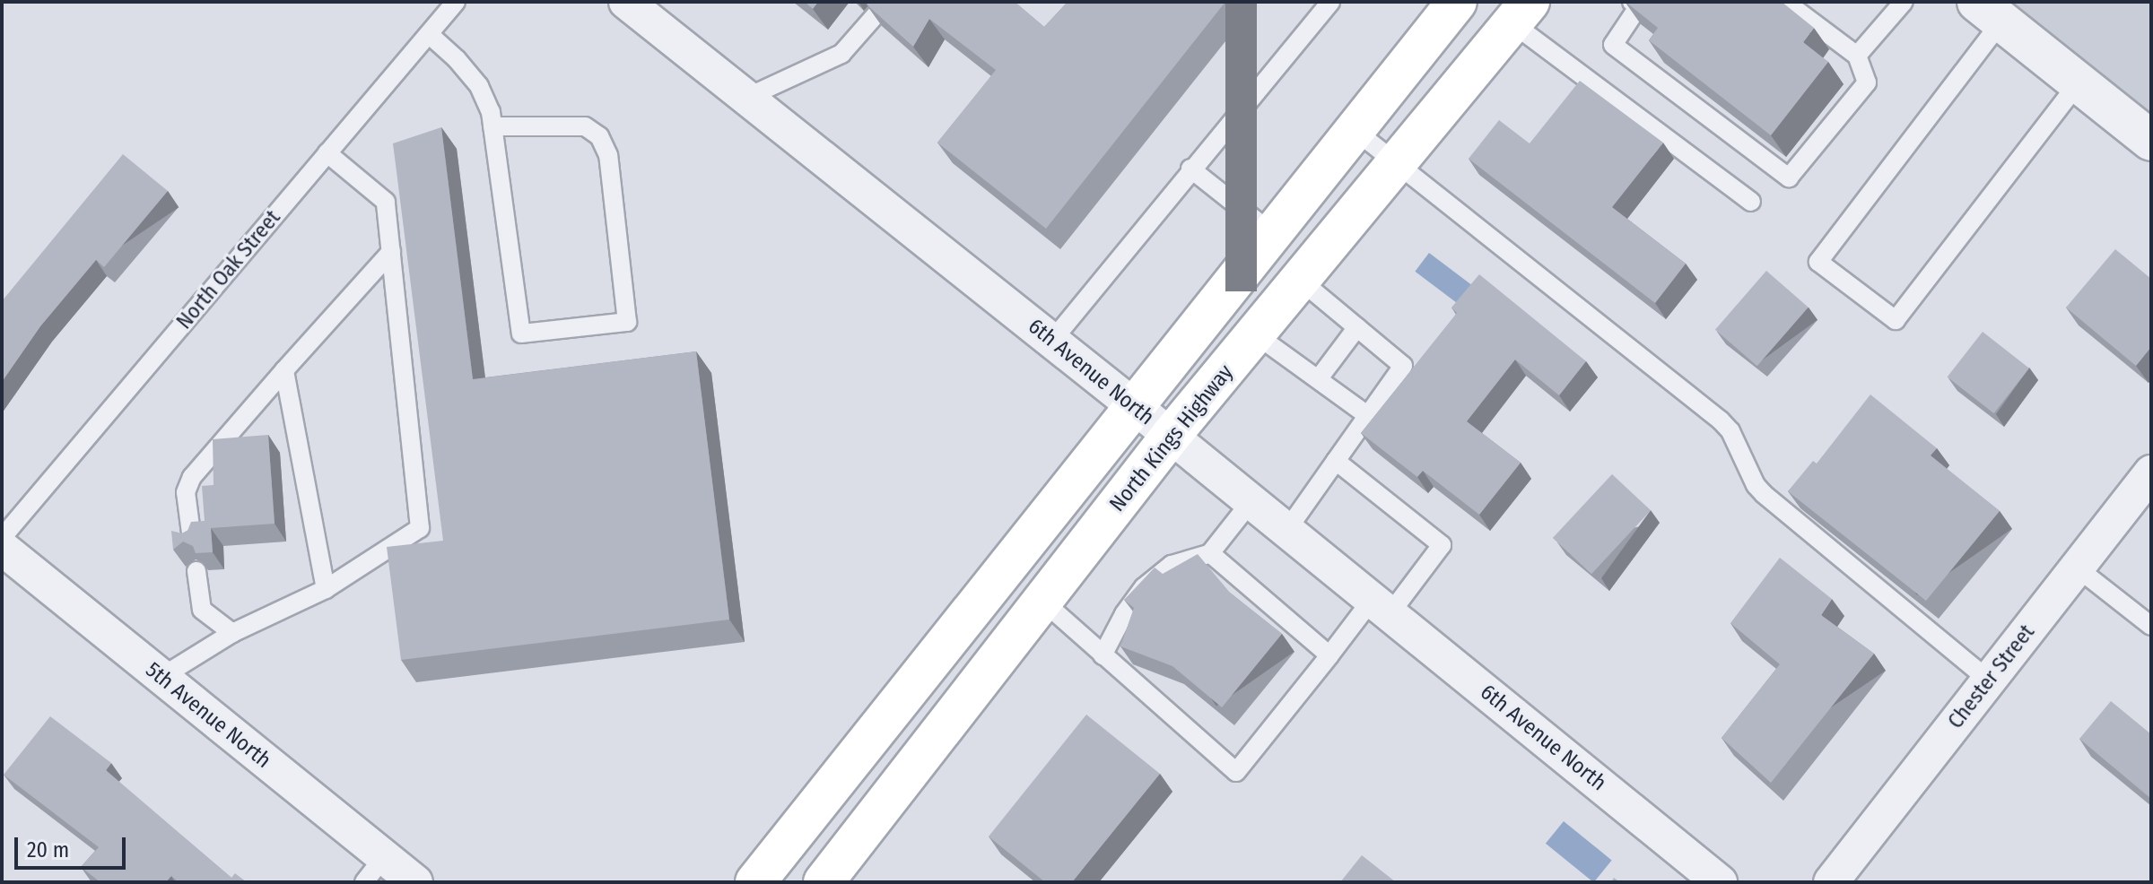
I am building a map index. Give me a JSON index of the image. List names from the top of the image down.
{
  "streets": {
    "main road": ["North Kings Highway"],
    "street": ["6th Avenue North", "Chester Street", "5th Avenue North"],
    "lane": ["North Oak Street"]
  },
  "crossings": [
    ["6th Avenue North", "North Kings Highway"]
  ],
  "scale_bar": "20 m"
}
